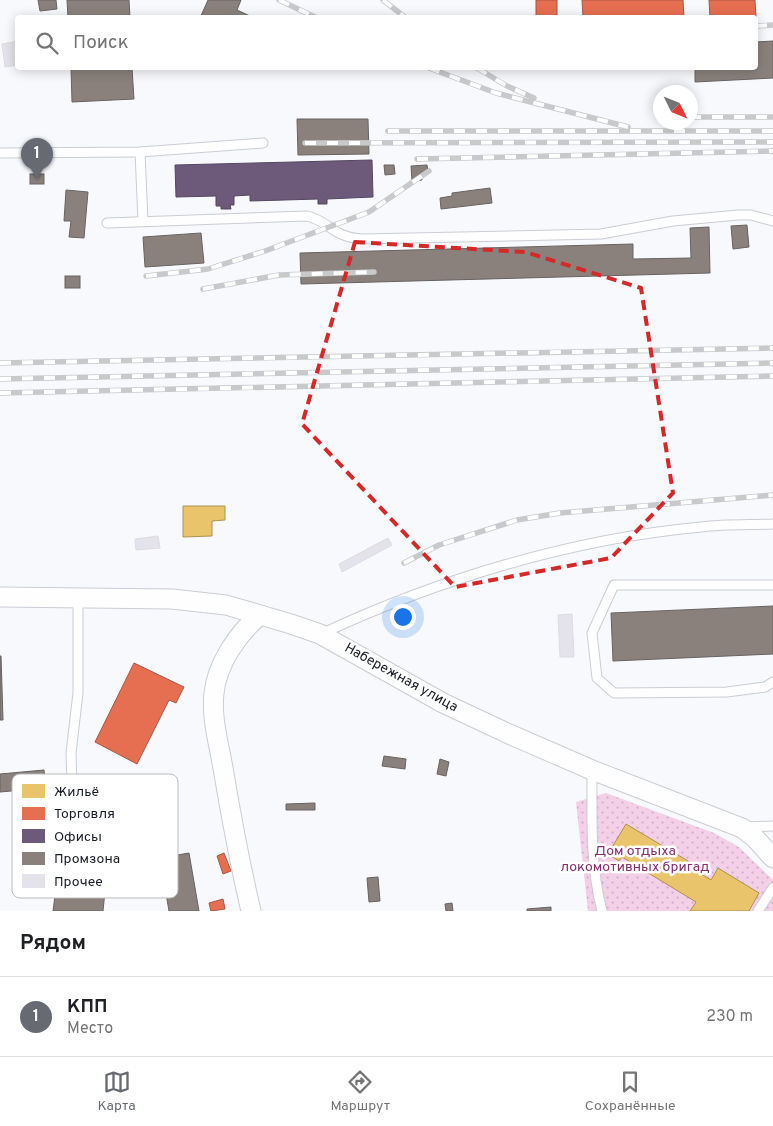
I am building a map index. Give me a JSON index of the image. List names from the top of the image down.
{
  "streets": {
    "street": ["Набережная улица"]
  },
  "parks": ["Дом отдыха локомотивных бригад"],
  "legend": [
    "Жильё",
    "Торговля",
    "Офисы",
    "Промзона",
    "Прочее"
  ],
  "north": "bottom right",
  "page": {
    "search": "Поиск",
    "pins": "1",
    "heading": "Рядом",
    "list": [
      {
        "mark": "1",
        "name": "КПП",
        "note": "Место",
        "value": "230 m"
      }
    ],
    "nav": ["Карта", "Маршрут", "Сохранённые"]
  }
}
